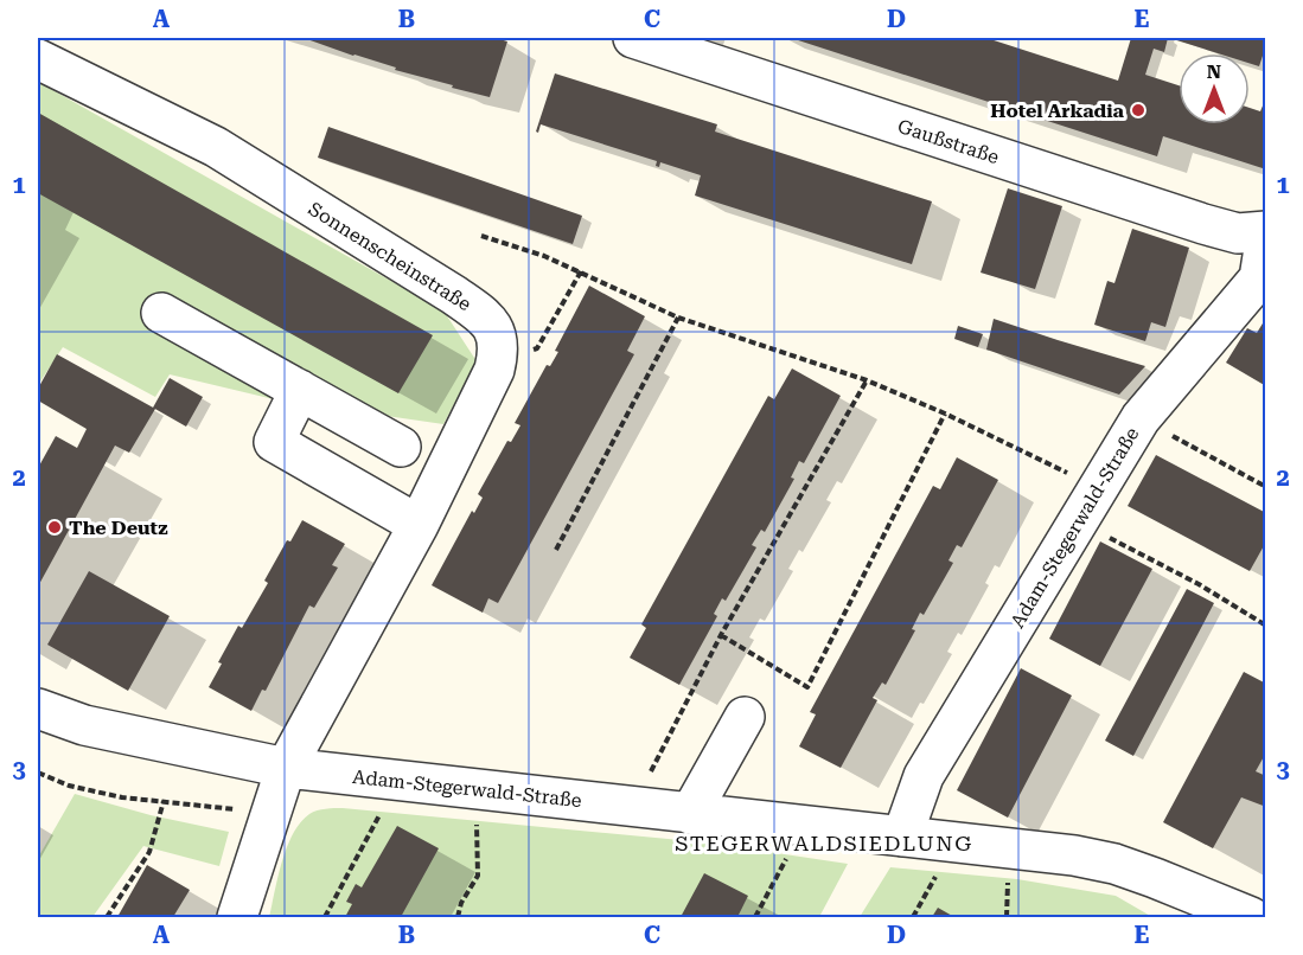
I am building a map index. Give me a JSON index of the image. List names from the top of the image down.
{
  "streets": {
    "street": ["Gaußstraße", "Sonnenscheinstraße", "Adam-Stegerwald-Straße"]
  },
  "crossings": [
    ["Gaußstraße", "Adam-Stegerwald-Straße"],
    ["Sonnenscheinstraße", "Adam-Stegerwald-Straße"]
  ],
  "districts": ["STEGERWALDSIEDLUNG"],
  "places": ["Hotel Arkadia", "The Deutz"],
  "north": "top",
  "grid": {
    "columns": [
      "A",
      "B",
      "C",
      "D",
      "E"
    ],
    "rows": ["1", "2", "3"]
  }
}
